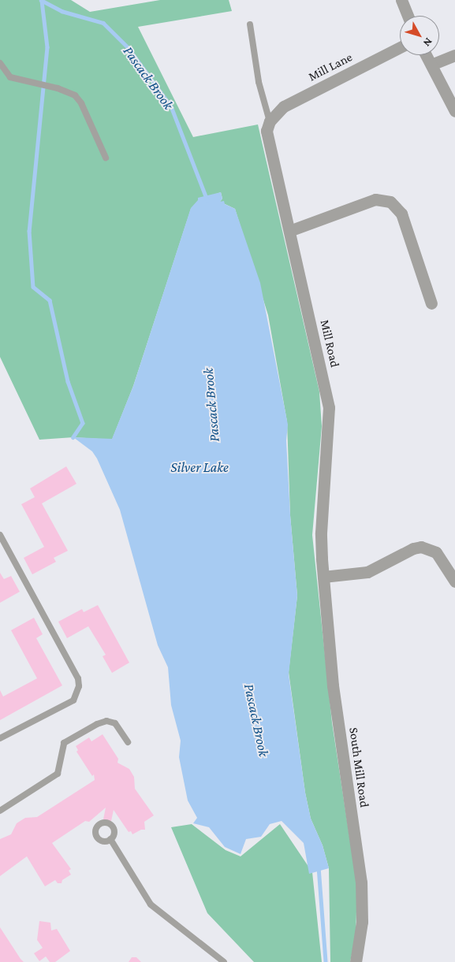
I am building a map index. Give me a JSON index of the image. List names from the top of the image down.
{
  "streets": {
    "street": ["Mill Lane", "Mill Road", "South Mill Road"]
  },
  "crossings": [
    ["Mill Lane", "Mill Road"],
    ["Mill Road", "South Mill Road"]
  ],
  "water": ["Pascack Brook", "Silver Lake"],
  "north": "bottom right"
}
